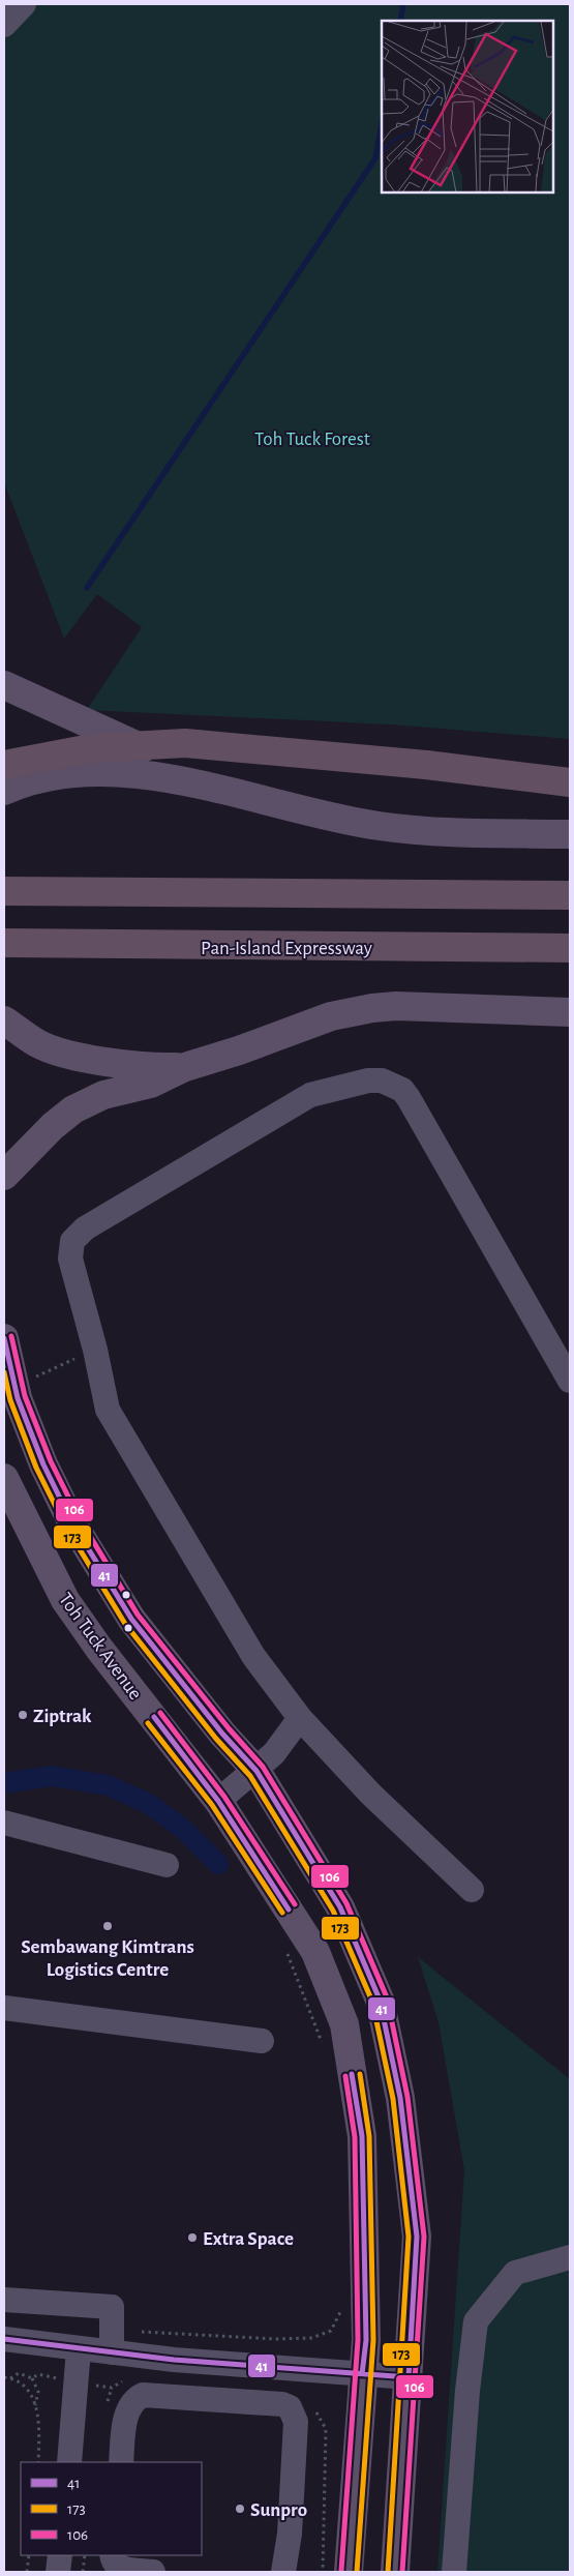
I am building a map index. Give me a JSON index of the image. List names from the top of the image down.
{
  "streets": {
    "highway": ["Pan-Island Expressway"],
    "main road": ["Toh Tuck Avenue"]
  },
  "parks": ["Toh Tuck Forest"],
  "places": [
    "Ziptrak",
    "Sembawang Kimtrans Logistics Centre",
    "Extra Space",
    "Sunpro"
  ],
  "lines": ["transit line 106", "transit line 41", "transit line 173"],
  "legend": ["41", "173", "106"]
}
